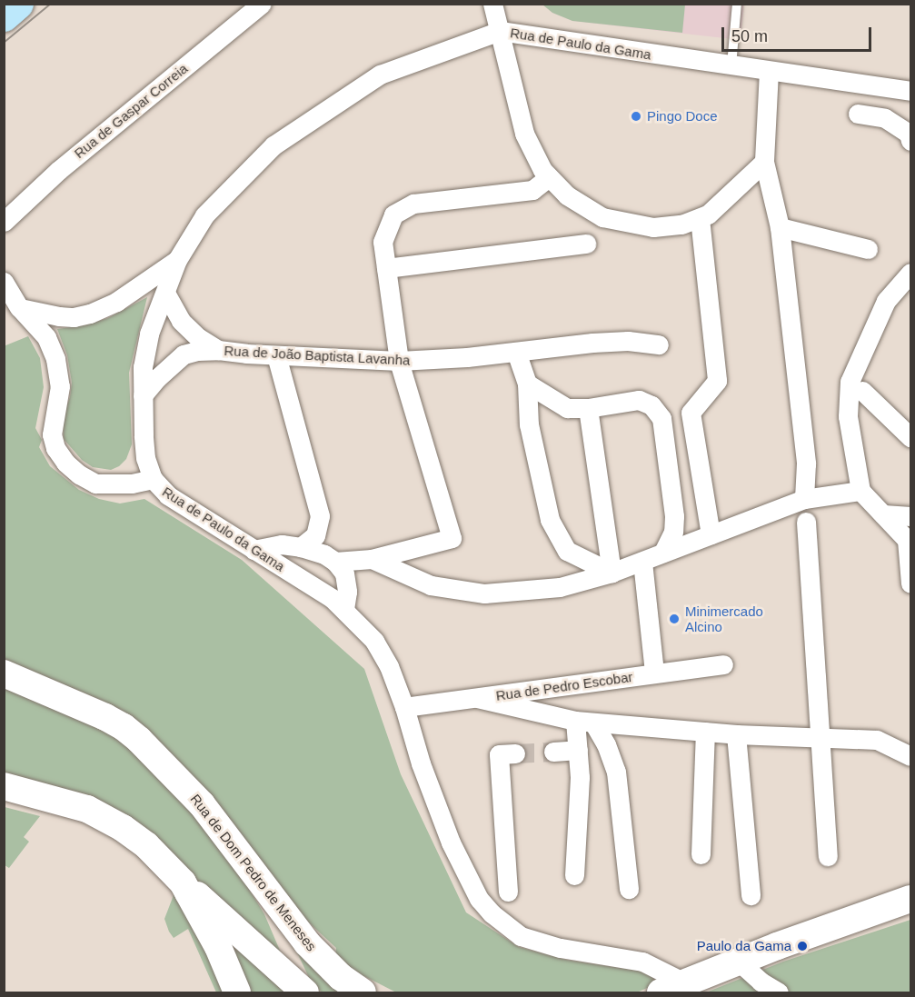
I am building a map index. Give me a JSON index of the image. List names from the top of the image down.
{
  "streets": {
    "main road": ["Rua de Dom Pedro de Meneses"],
    "street": [
      "Rua de Paulo da Gama",
      "Rua de Gaspar Correia",
      "Rua de João Baptista Lavanha",
      "Rua de Pedro Escobar"
    ]
  },
  "crossings": [
    ["Rua de Paulo da Gama", "Rua de João Baptista Lavanha"],
    ["Rua de Paulo da Gama", "Rua de Pedro Escobar"]
  ],
  "places": ["Pingo Doce", "Minimercado Alcino", "Paulo da Gama"],
  "scale_bar": "50 m"
}
